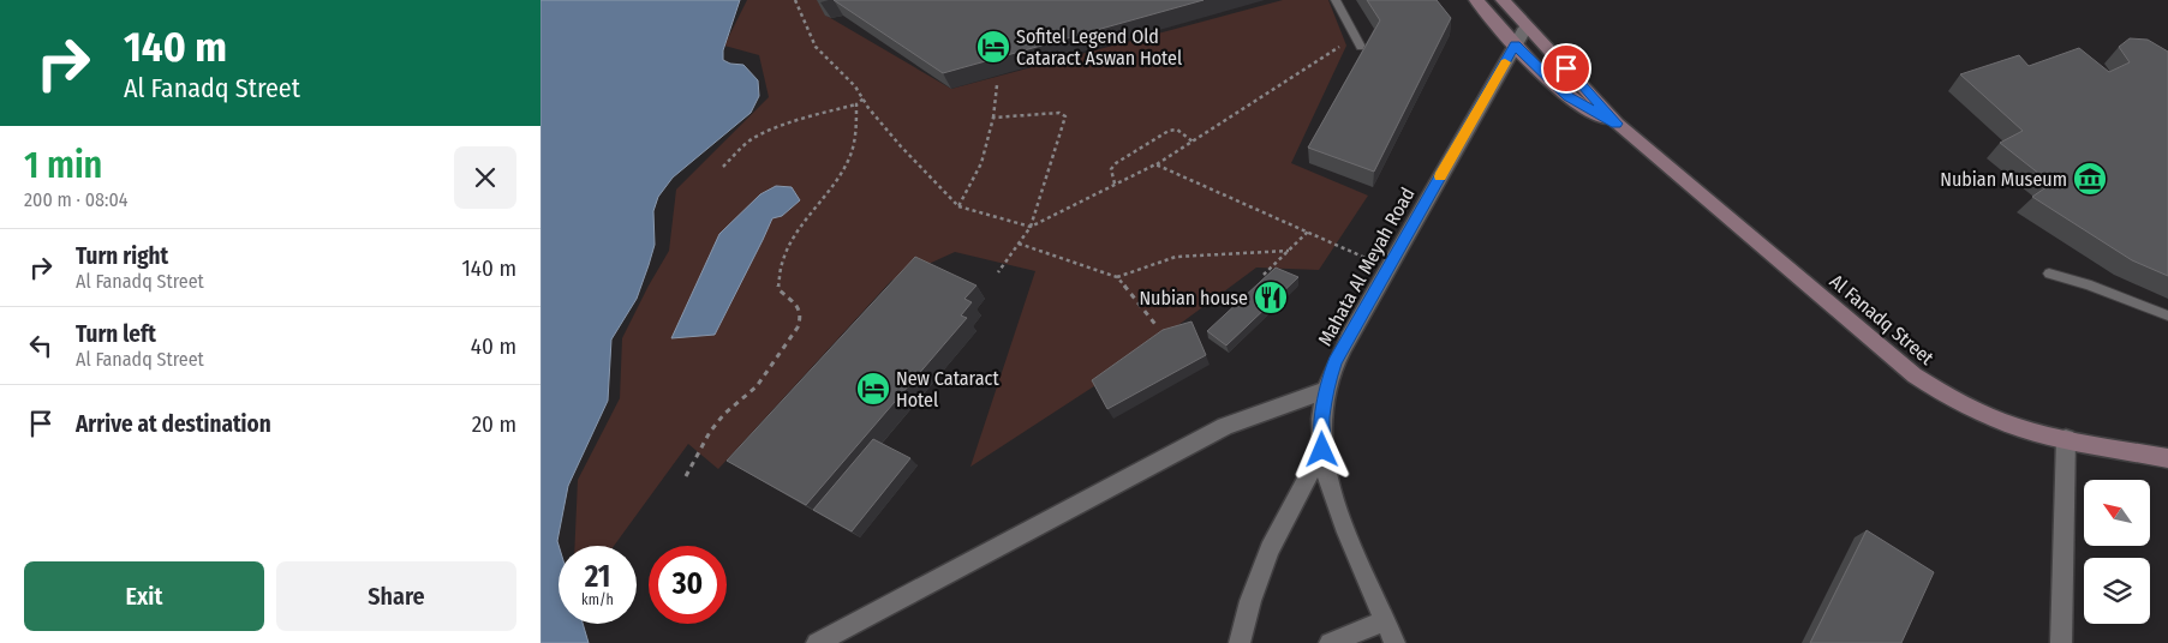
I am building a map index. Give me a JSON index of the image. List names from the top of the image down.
{
  "streets": {
    "street": ["Mahata Al Meyah Road", "Al Fanadq Street"]
  },
  "crossings": [
    ["Mahata Al Meyah Road", "Al Fanadq Street"]
  ],
  "places": {
    "hotel": ["Sofitel Legend Old Cataract Aswan Hotel", "New Cataract Hotel"],
    "museum": ["Nubian Museum"],
    "restaurant": ["Nubian house"]
  },
  "north": "top left",
  "page": {
    "turn": ["140 m", "Al Fanadq Street"],
    "heading": ["1 min", "200 m · 08:04"],
    "list": [
      {
        "name": "Turn right",
        "note": "Al Fanadq Street",
        "value": "140 m"
      },
      {
        "name": "Turn left",
        "note": "Al Fanadq Street",
        "value": "40 m"
      },
      {
        "name": "Arrive at destination",
        "value": "20 m"
      }
    ],
    "speed": "21 km/h",
    "limit": "30",
    "buttons": ["Exit", "Share"]
  }
}
